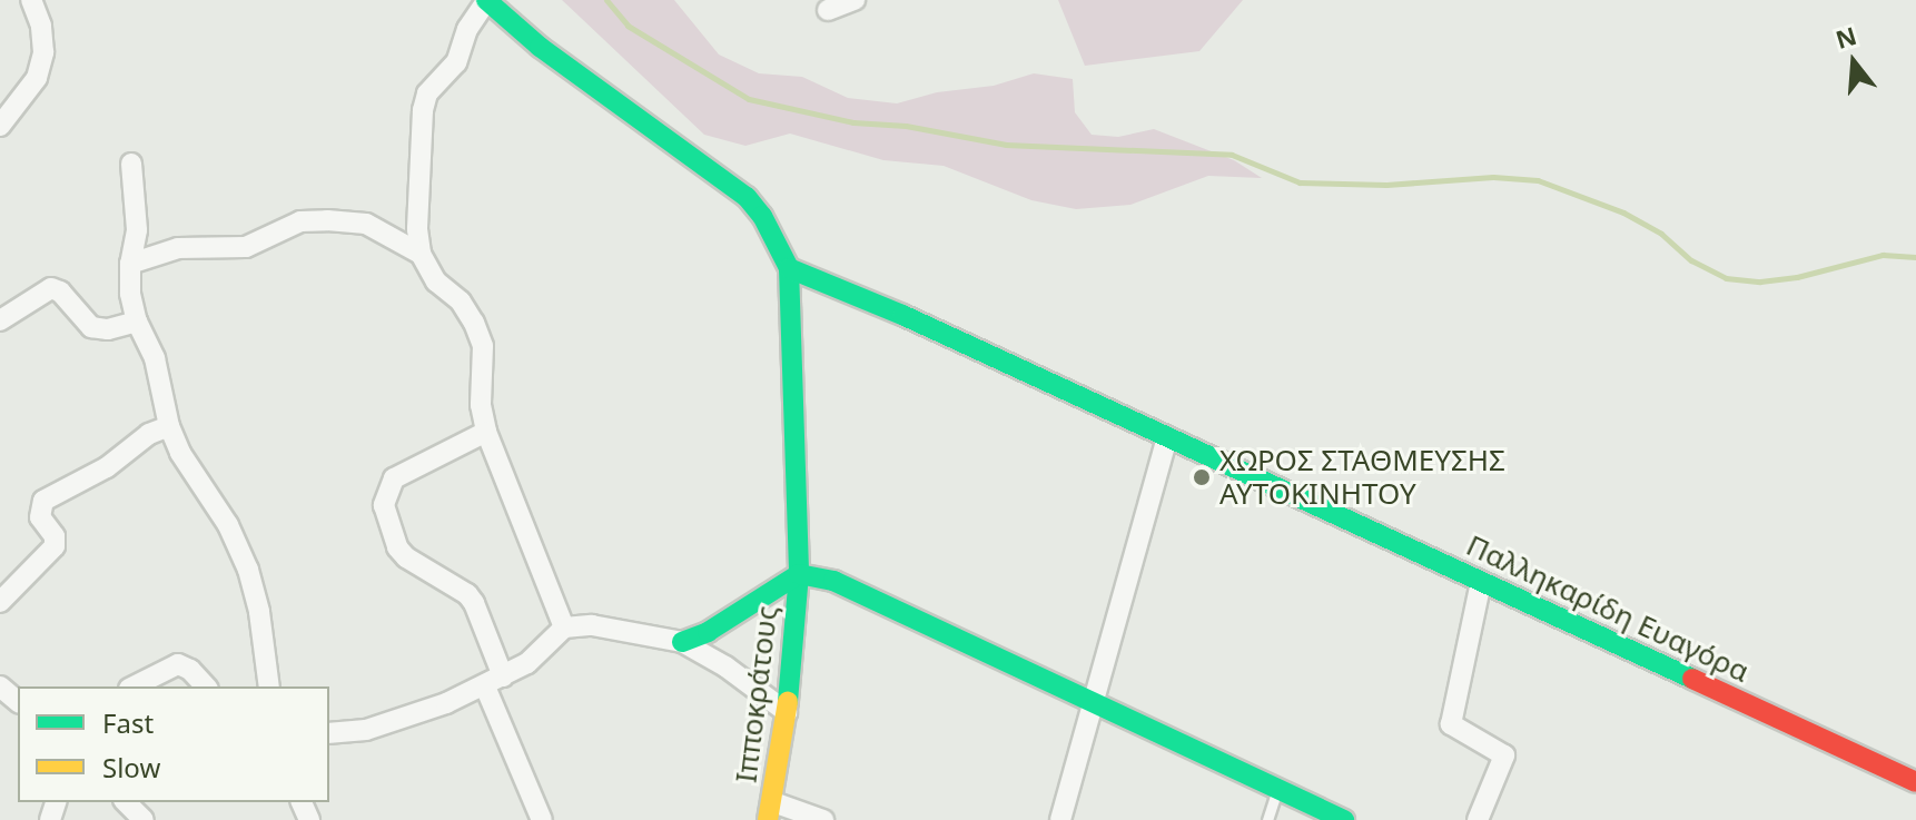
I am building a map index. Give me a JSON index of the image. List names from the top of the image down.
{
  "streets": {
    "street": ["Παλληκαρίδη Ευαγόρα", "Ιπποκράτους"]
  },
  "crossings": [
    ["Παλληκαρίδη Ευαγόρα", "Ιπποκράτους"]
  ],
  "places": ["ΧΩΡΟΣ ΣΤΑΘΜΕΥΣΗΣ ΑΥΤΟΚΙΝΗΤΟΥ"],
  "legend": ["Fast", "Slow"],
  "north": "top"
}
